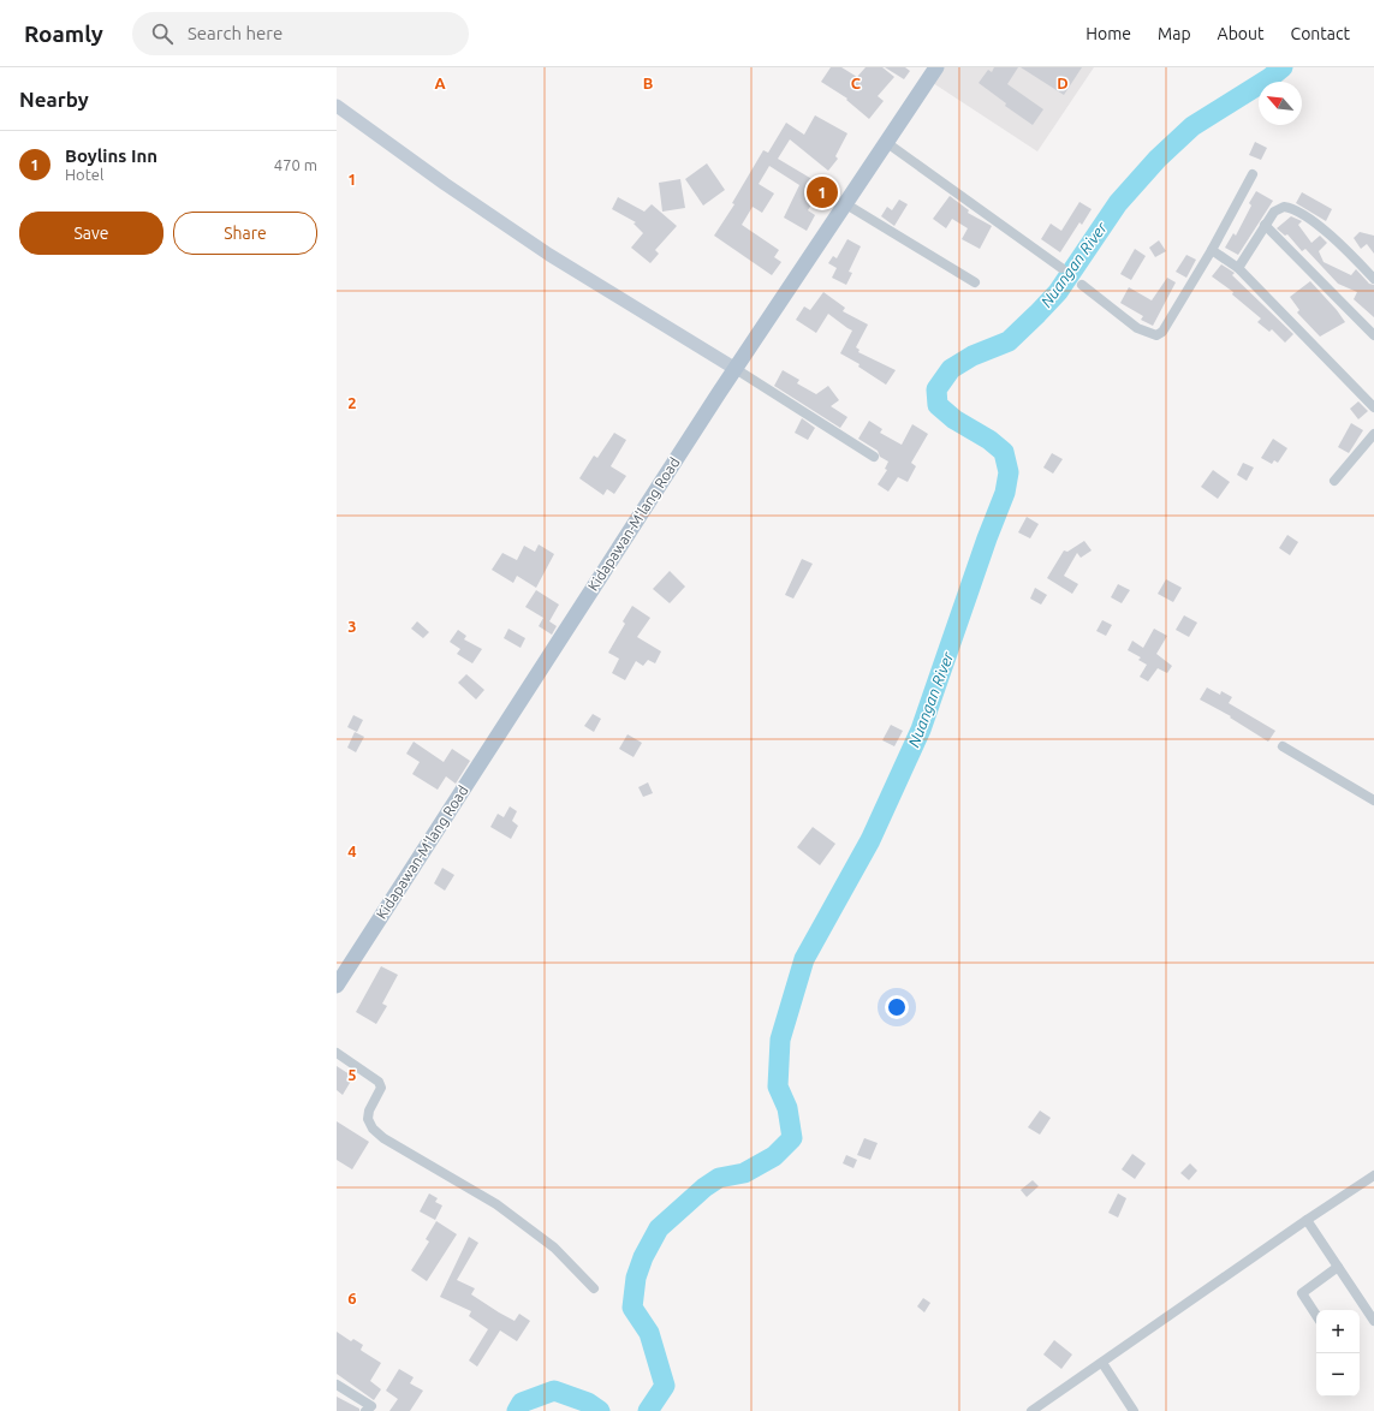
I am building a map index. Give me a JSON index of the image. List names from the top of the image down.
{
  "streets": {
    "main road": ["Kidapawan-M'lang Road"]
  },
  "water": ["Nuangan River"],
  "north": "top left",
  "page": {
    "header": "Roamly",
    "search": "Search here",
    "nav": [
      "Home",
      "Map",
      "About",
      "Contact"
    ],
    "heading": "Nearby",
    "list": [
      {
        "mark": "1",
        "name": "Boylins Inn",
        "note": "Hotel",
        "value": "470 m"
      }
    ],
    "pins": "1",
    "buttons": ["Save", "Share"],
    "map_buttons": ["+", "−"]
  },
  "grid": {
    "columns": [
      "A",
      "B",
      "C",
      "D"
    ],
    "rows": [
      "1",
      "2",
      "3",
      "4",
      "5",
      "6"
    ]
  }
}
